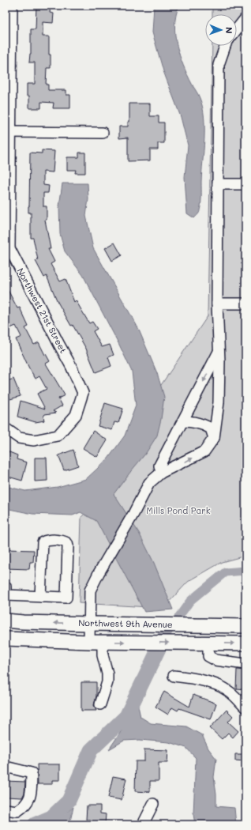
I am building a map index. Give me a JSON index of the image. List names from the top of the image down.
{
  "streets": {
    "main road": ["Northwest 9th Avenue"],
    "street": ["Northwest 21st Street"]
  },
  "parks": ["Mills Pond Park"],
  "north": "right"
}
